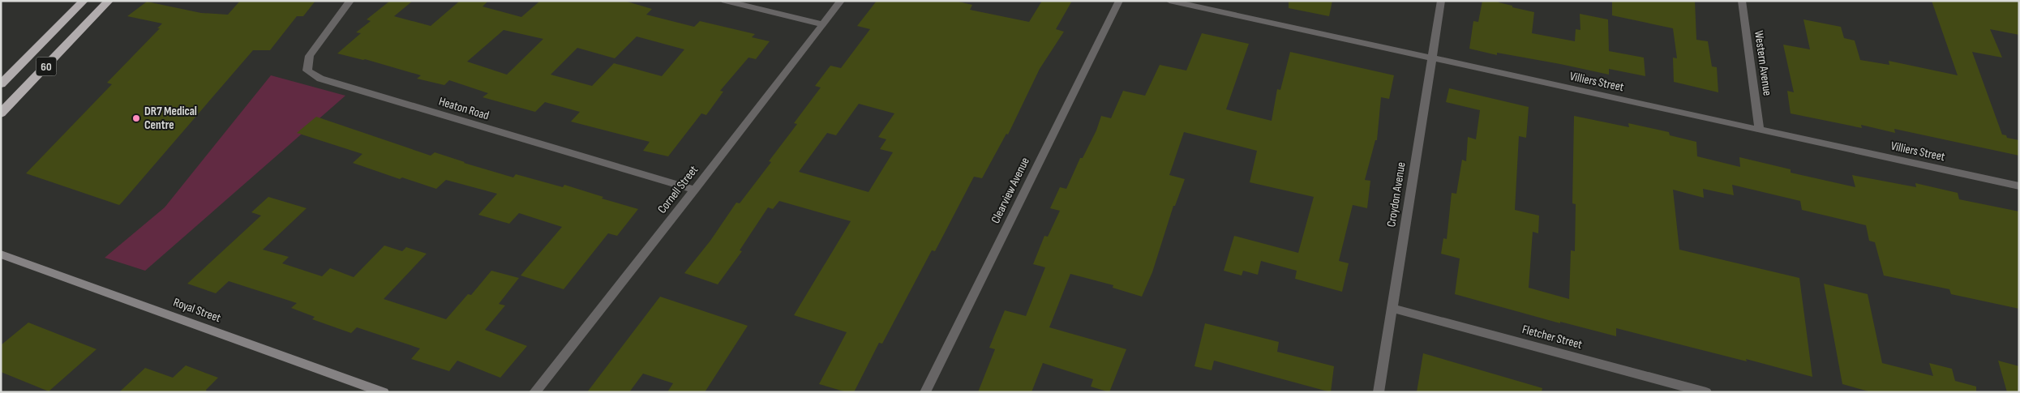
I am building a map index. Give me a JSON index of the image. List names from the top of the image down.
{
  "streets": {
    "highway": ["60"],
    "main road": ["Royal Street"],
    "street": [
      "Western Avenue",
      "Villiers Street",
      "Heaton Road",
      "Cornell Street",
      "Clearview Avenue",
      "Croydon Avenue",
      "Fletcher Street"
    ]
  },
  "crossings": [
    ["Western Avenue", "Villiers Street"],
    ["Villiers Street", "Croydon Avenue"],
    ["Heaton Road", "Cornell Street"],
    ["Croydon Avenue", "Fletcher Street"]
  ],
  "places": ["DR7 Medical Centre"]
}
